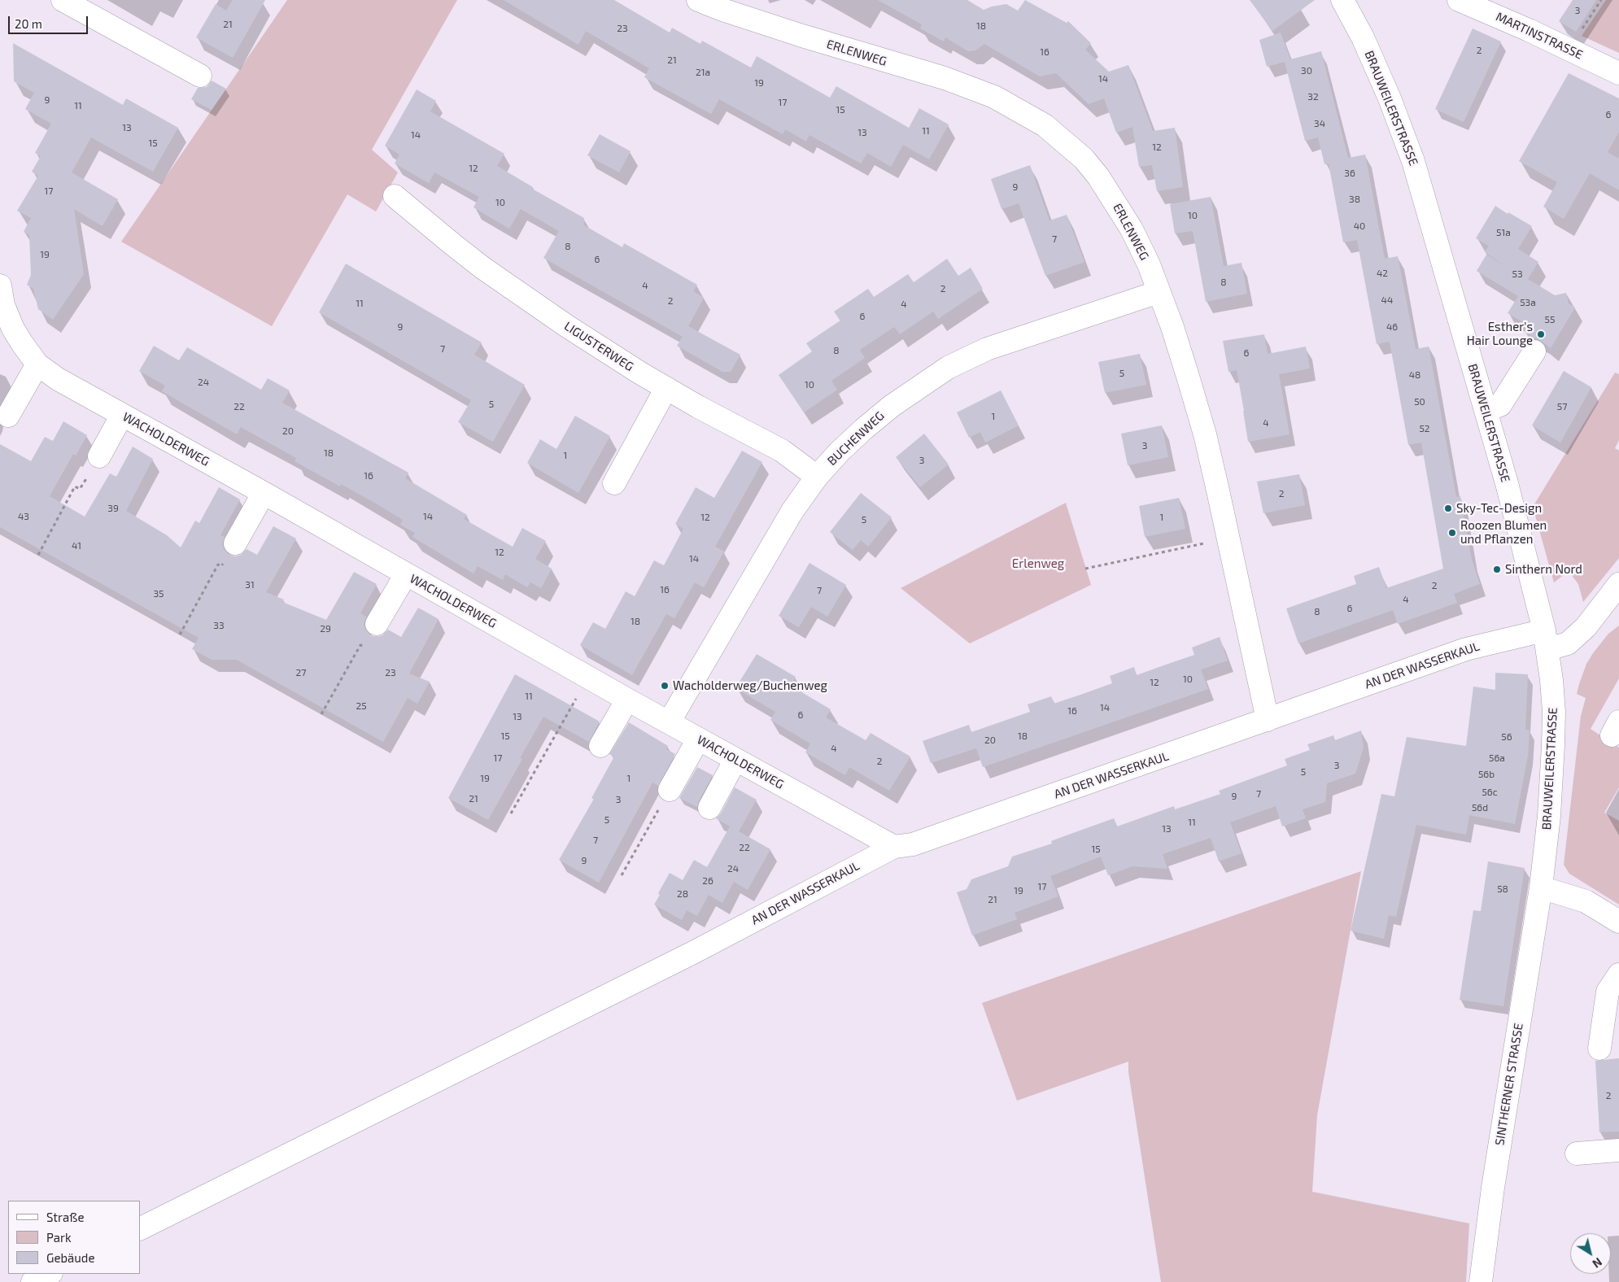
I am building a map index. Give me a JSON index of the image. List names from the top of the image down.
{
  "streets": {
    "street": [
      "MARTINSTRASSE",
      "ERLENWEG",
      "BRAUWEILERSTRASSE",
      "LIGUSTERWEG",
      "BUCHENWEG",
      "WACHOLDERWEG",
      "AN DER WASSERKAUL",
      "SINTHERNER STRASSE"
    ]
  },
  "crossings": [
    ["ERLENWEG", "BUCHENWEG"],
    ["ERLENWEG", "AN DER WASSERKAUL"],
    ["BRAUWEILERSTRASSE", "AN DER WASSERKAUL"],
    ["BRAUWEILERSTRASSE", "SINTHERNER STRASSE"],
    ["LIGUSTERWEG", "BUCHENWEG"],
    ["BUCHENWEG", "WACHOLDERWEG"],
    ["WACHOLDERWEG", "AN DER WASSERKAUL"]
  ],
  "parks": ["Erlenweg"],
  "places": [
    "Esther's Hair Lounge",
    "Sky-Tec-Design",
    "Roozen Blumen und Pflanzen",
    "Sinthern Nord",
    "Wacholderweg/Buchenweg"
  ],
  "house_numbers": [
    "3",
    "21",
    "18",
    "23",
    "2",
    "16",
    "21",
    "30",
    "21a",
    "14",
    "19",
    "32",
    "9",
    "17",
    "11",
    "15",
    "6",
    "34",
    "13",
    "11",
    "13",
    "14",
    "15",
    "12",
    "12",
    "36",
    "9",
    "17",
    "38",
    "10",
    "10",
    "40",
    "51a",
    "7",
    "8",
    "19",
    "6",
    "42",
    "53",
    "8",
    "4",
    "2",
    "44",
    "2",
    "53a",
    "11",
    "4",
    "6",
    "55",
    "9",
    "46",
    "7",
    "8",
    "6",
    "5",
    "48",
    "24",
    "10",
    "50",
    "5",
    "22",
    "57",
    "1",
    "4",
    "52",
    "20",
    "3",
    "18",
    "1",
    "3",
    "16",
    "2",
    "39",
    "43",
    "14",
    "12",
    "1",
    "5",
    "41",
    "12",
    "14",
    "31",
    "2",
    "16",
    "7",
    "35",
    "4",
    "6",
    "8",
    "18",
    "33",
    "29",
    "27",
    "23",
    "10",
    "12",
    "11",
    "25",
    "14",
    "16",
    "6",
    "13",
    "15",
    "18",
    "56",
    "20",
    "4",
    "17",
    "56a",
    "2",
    "3",
    "5",
    "56b",
    "19",
    "1",
    "56c",
    "7",
    "9",
    "21",
    "3",
    "56d",
    "5",
    "11",
    "13",
    "7",
    "22",
    "15",
    "9",
    "24",
    "26",
    "17",
    "58",
    "19",
    "28",
    "21",
    "2"
  ],
  "legend": ["Straße", "Park", "Gebäude"],
  "scale_bar": "20 m",
  "north": "bottom right"
}
